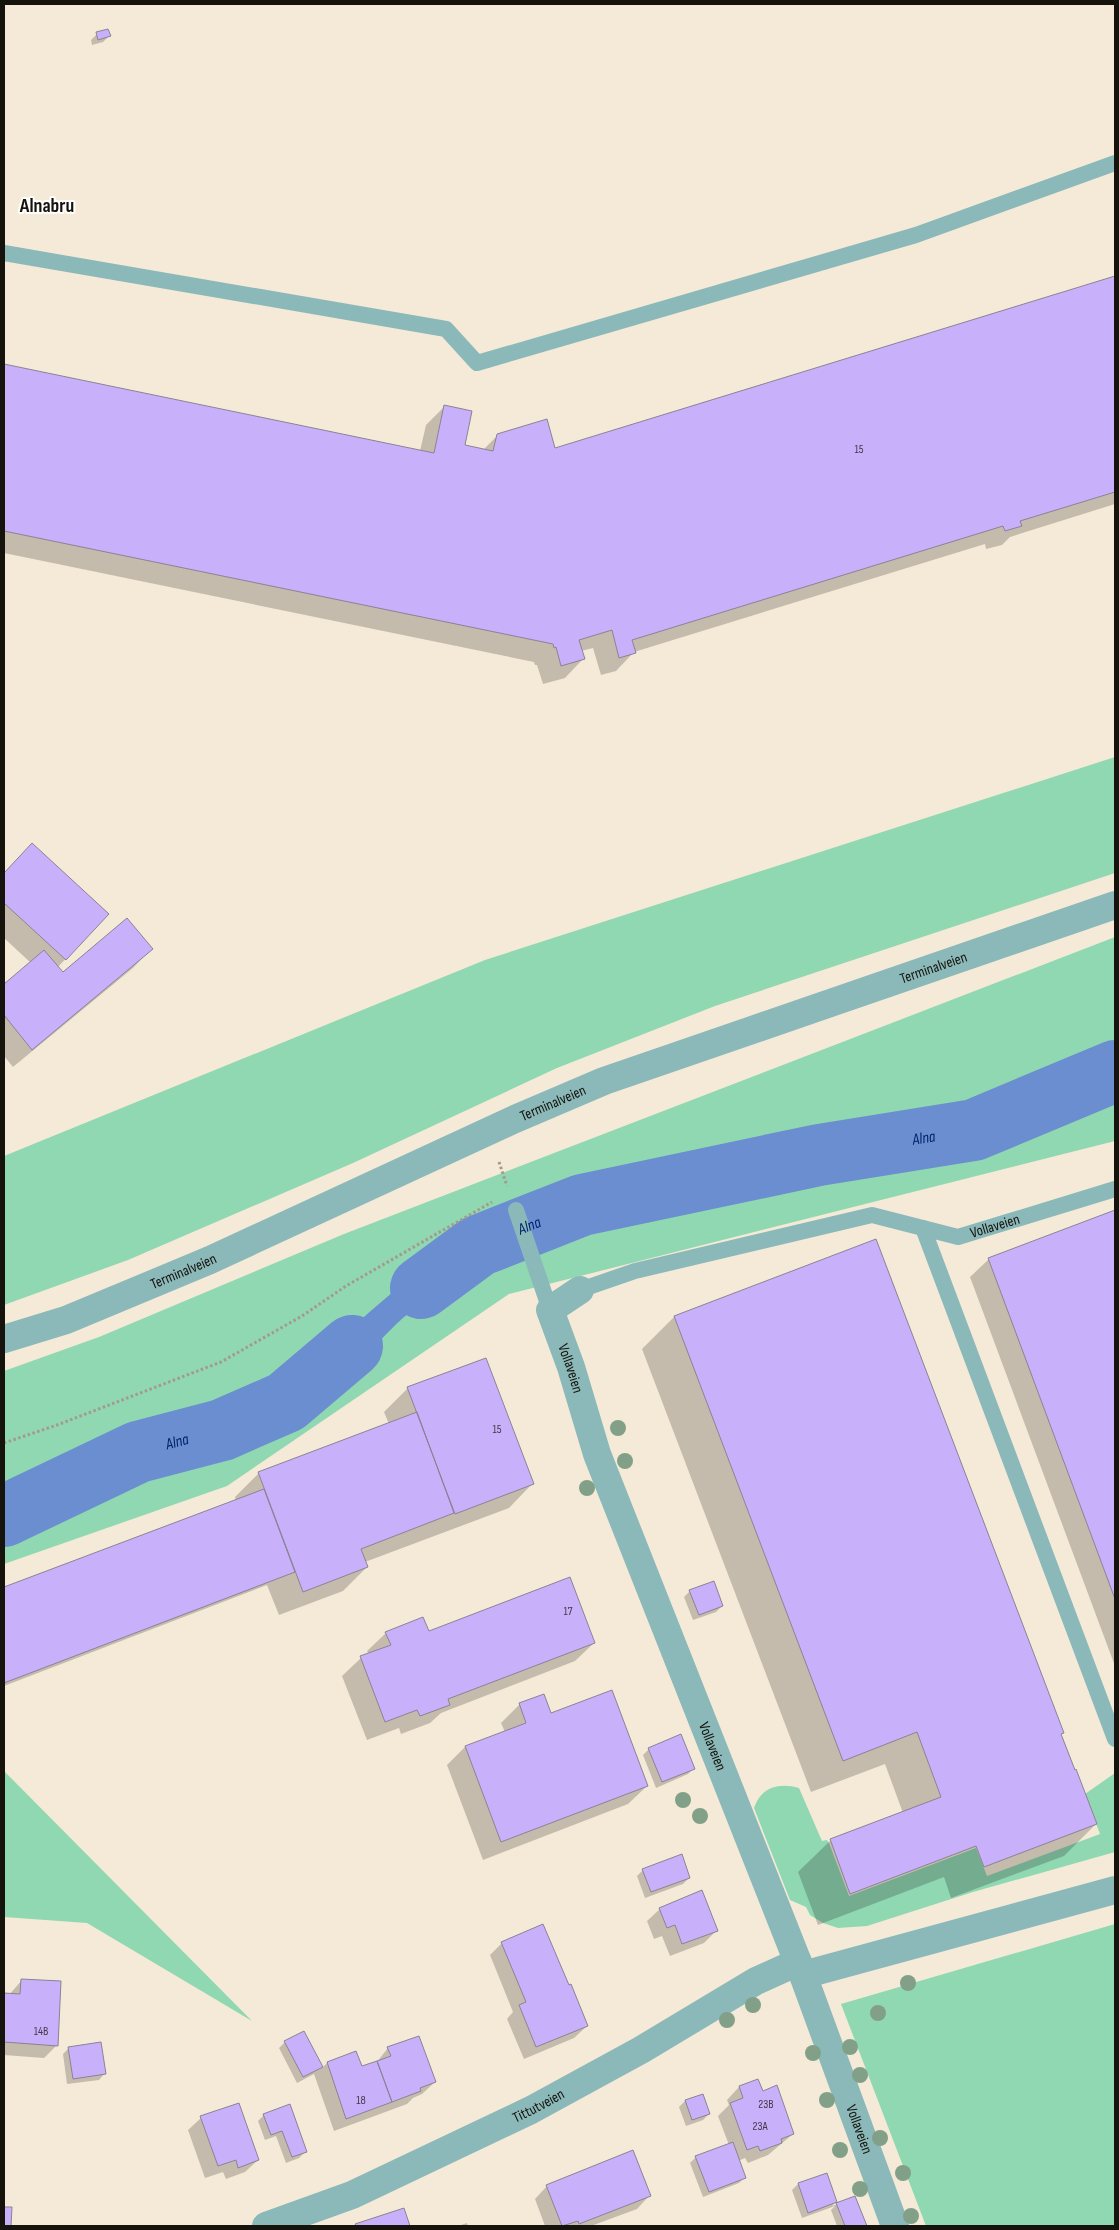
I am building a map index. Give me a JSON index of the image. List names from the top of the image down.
{
  "streets": {
    "street": ["Terminalveien", "Vollaveien", "Tittutveien"]
  },
  "crossings": [
    ["Vollaveien", "Tittutveien"]
  ],
  "districts": ["Alnabru"],
  "water": ["Alna"],
  "house_numbers": [
    "15",
    "15",
    "17",
    "14B",
    "18",
    "23B",
    "23A"
  ]
}
